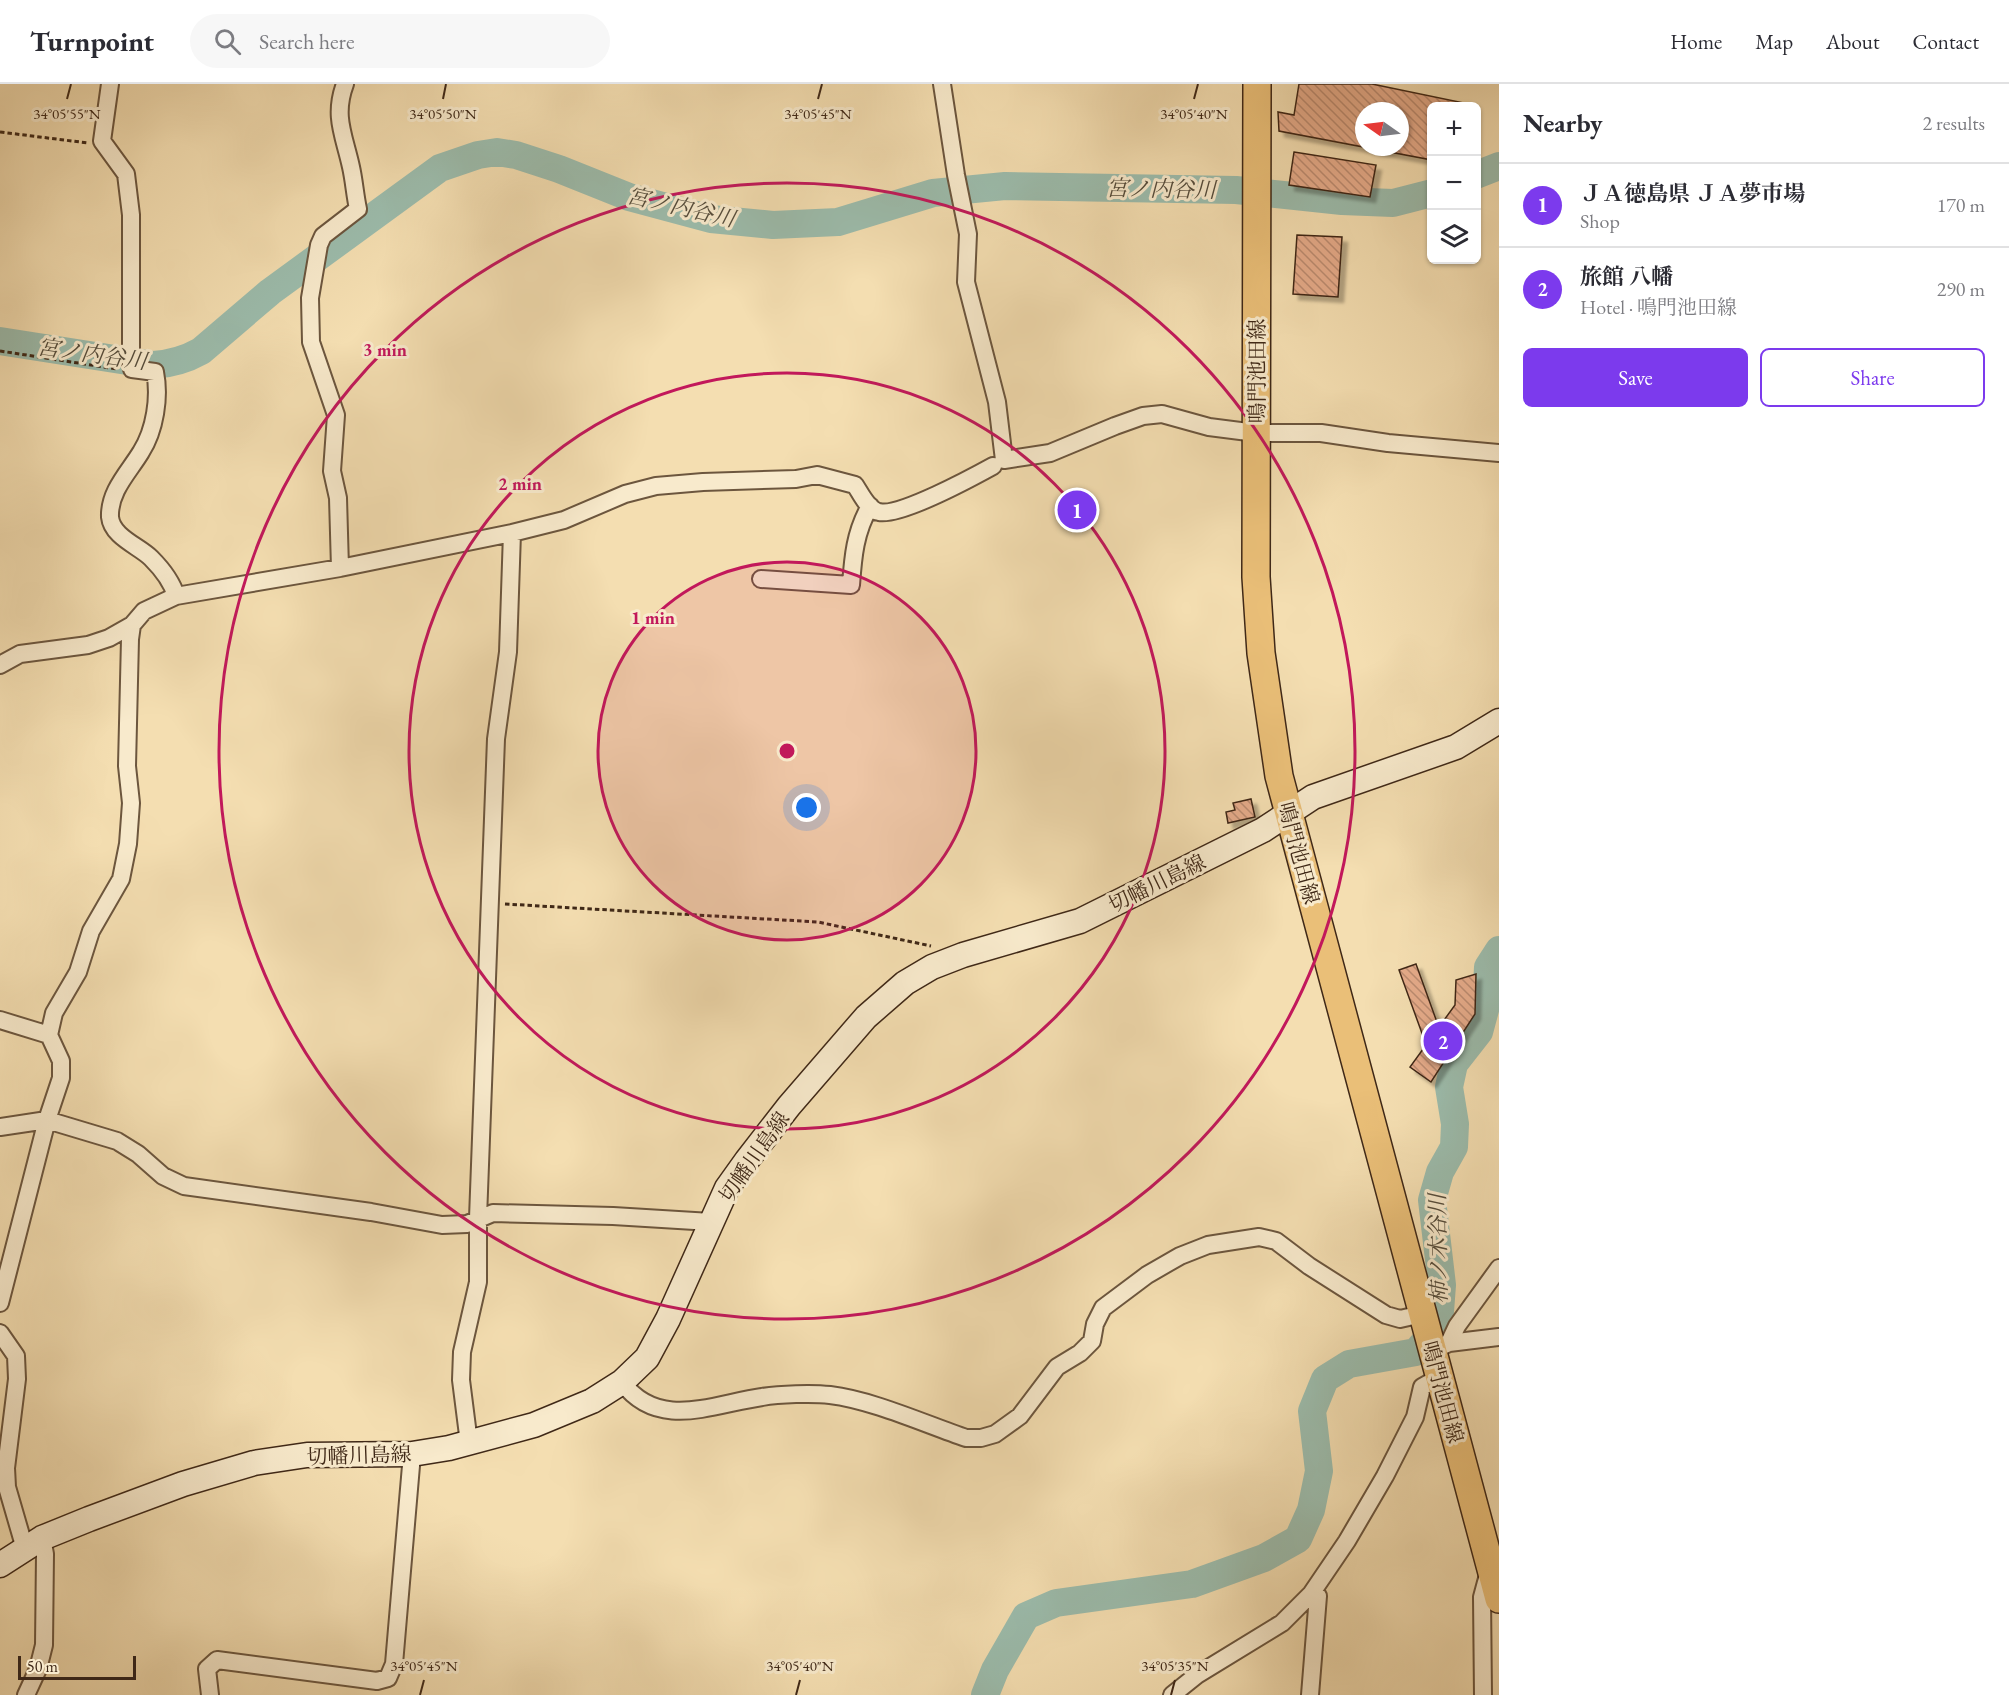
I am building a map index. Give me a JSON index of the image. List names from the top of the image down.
{
  "streets": {
    "main road": ["鳴門池田線", "切幡川島線"]
  },
  "crossings": [
    ["鳴門池田線", "切幡川島線"]
  ],
  "water": ["宮ノ内谷川", "柿ノ木谷川"],
  "scale_bar": "50 m",
  "north": "left",
  "page": {
    "header": "Turnpoint",
    "search": "Search here",
    "nav": [
      "Home",
      "Map",
      "About",
      "Contact"
    ],
    "heading": ["Nearby", "2 results"],
    "map_buttons": ["+", "−"],
    "list": [
      {
        "mark": "1",
        "name": "ＪＡ徳島県 ＪＡ夢市場",
        "note": "Shop",
        "value": "170 m"
      },
      {
        "mark": "2",
        "name": "旅館 八幡",
        "note": "Hotel · 鳴門池田線",
        "value": "290 m"
      }
    ],
    "buttons": ["Save", "Share"],
    "pins": ["1", "2"],
    "scale": "50 m"
  },
  "coordinates": [
    "34°05'55\"N",
    "34°05'50\"N",
    "34°05'45\"N",
    "34°05'40\"N",
    "34°05'35\"N"
  ],
  "rings": ["3 min", "2 min", "1 min"]
}
